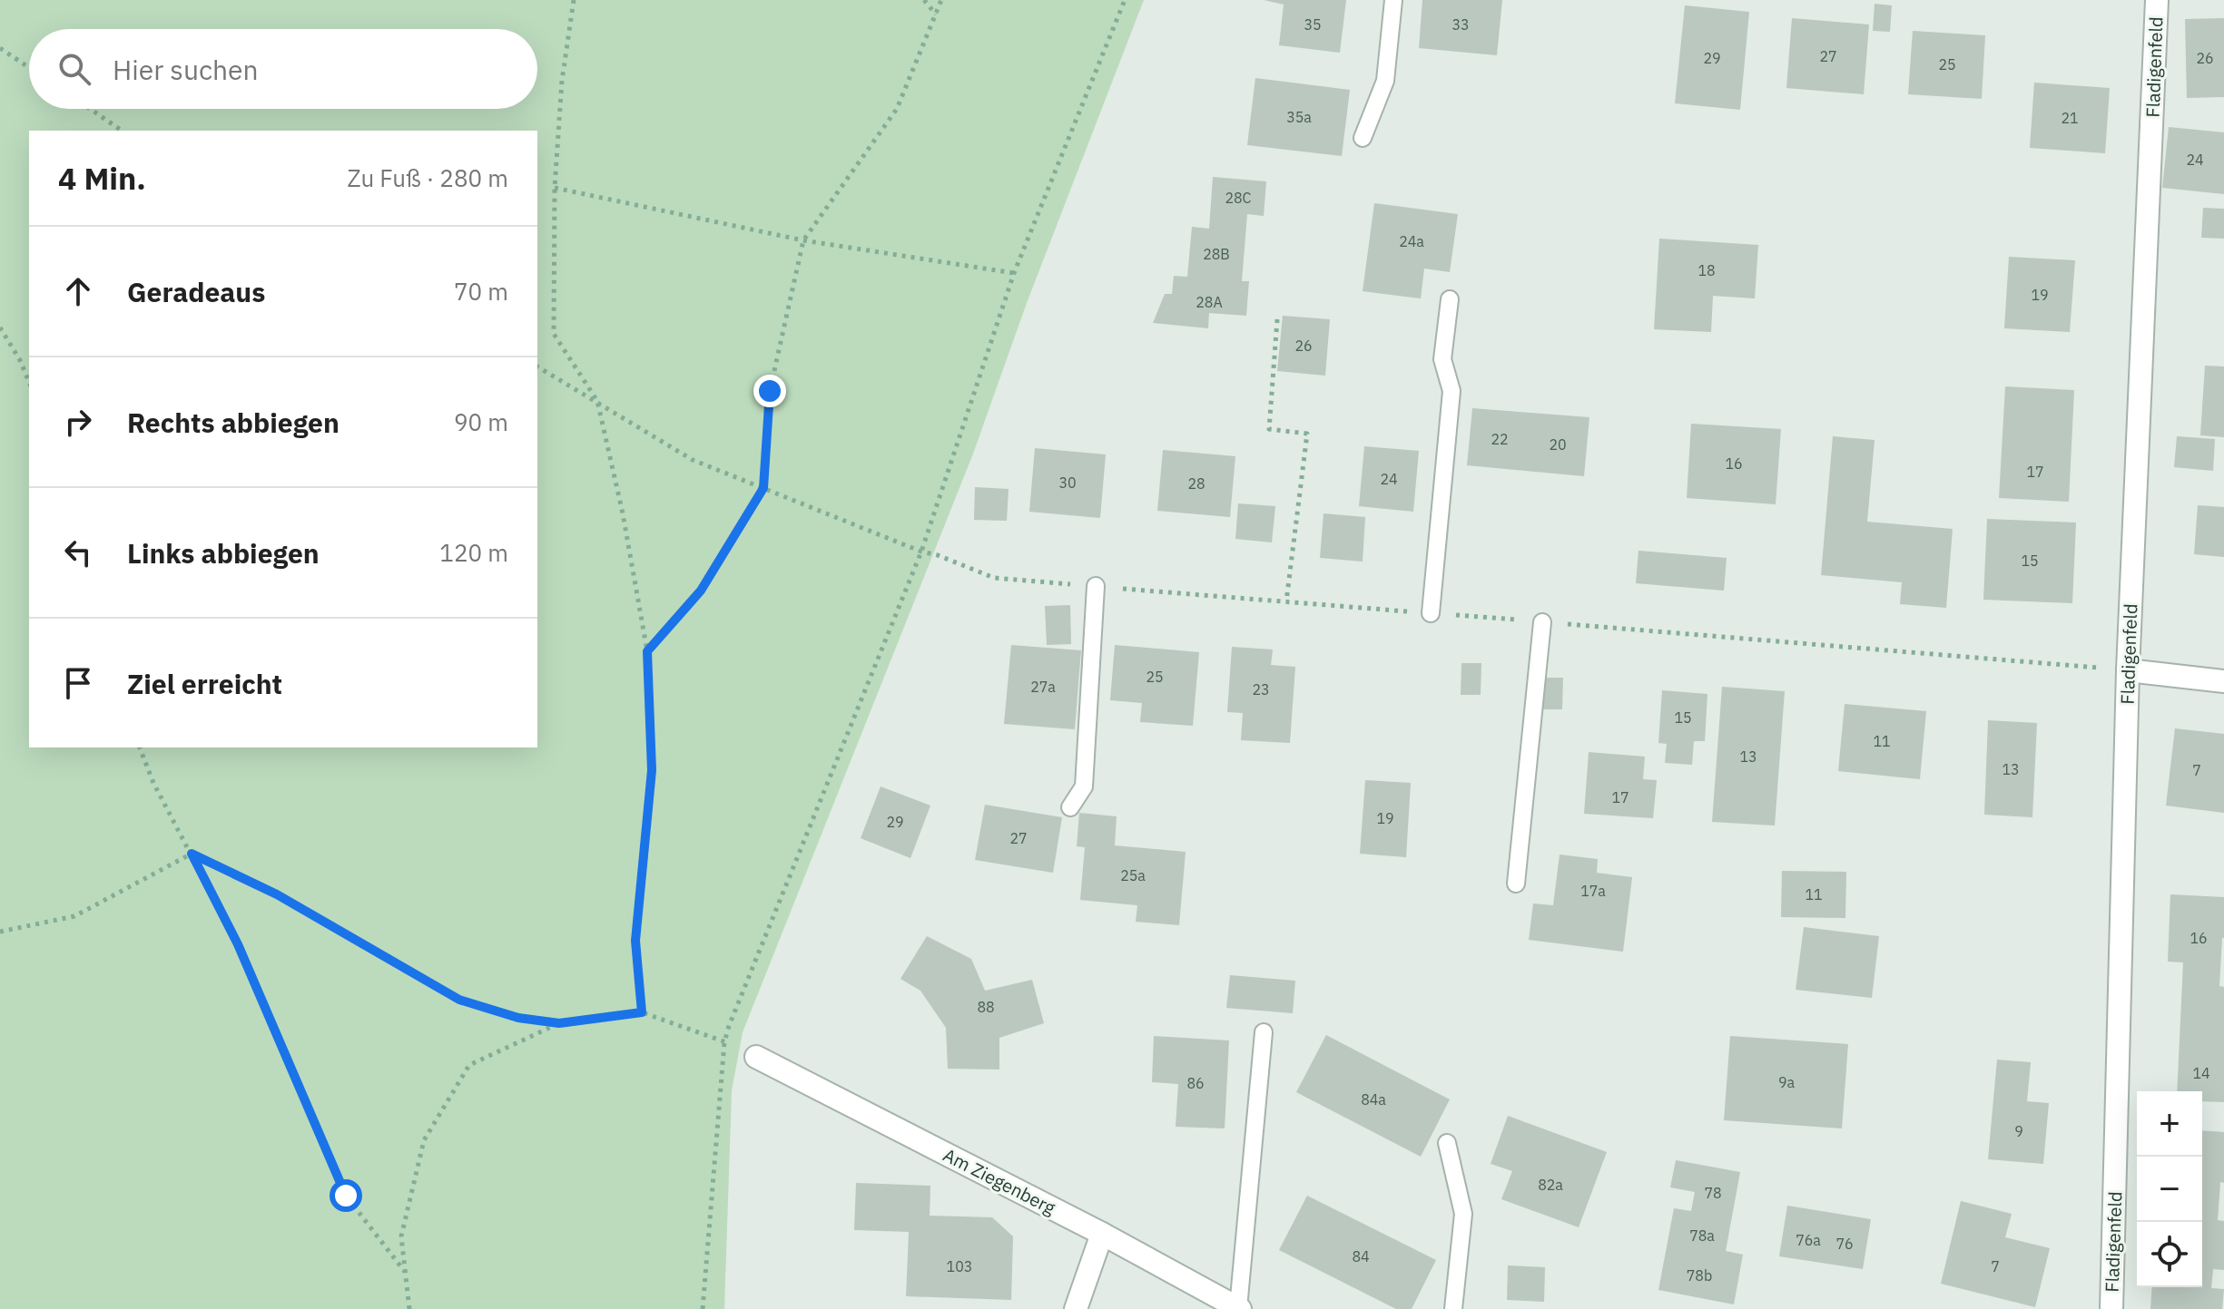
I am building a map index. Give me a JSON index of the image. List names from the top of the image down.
{
  "streets": {
    "street": ["Fladigenfeld", "Am Ziegenberg"]
  },
  "house_numbers": [
    "35",
    "33",
    "27",
    "29",
    "26",
    "25",
    "35a",
    "21",
    "24",
    "28C",
    "24a",
    "28B",
    "18",
    "19",
    "28A",
    "26",
    "22",
    "20",
    "16",
    "17",
    "24",
    "30",
    "28",
    "15",
    "25",
    "27a",
    "23",
    "15",
    "11",
    "13",
    "13",
    "7",
    "17",
    "19",
    "29",
    "27",
    "25a",
    "17a",
    "11",
    "16",
    "88",
    "14",
    "9a",
    "86",
    "84a",
    "9",
    "82a",
    "78",
    "78a",
    "76a",
    "76",
    "84",
    "103",
    "7",
    "78b"
  ],
  "page": {
    "search": "Hier suchen",
    "heading": ["4 Min.", "Zu Fuß · 280 m"],
    "list": [
      ["Geradeaus", "70 m"],
      ["Rechts abbiegen", "90 m"],
      ["Links abbiegen", "120 m"],
      "Ziel erreicht"
    ],
    "map_buttons": ["+", "−"]
  }
}
